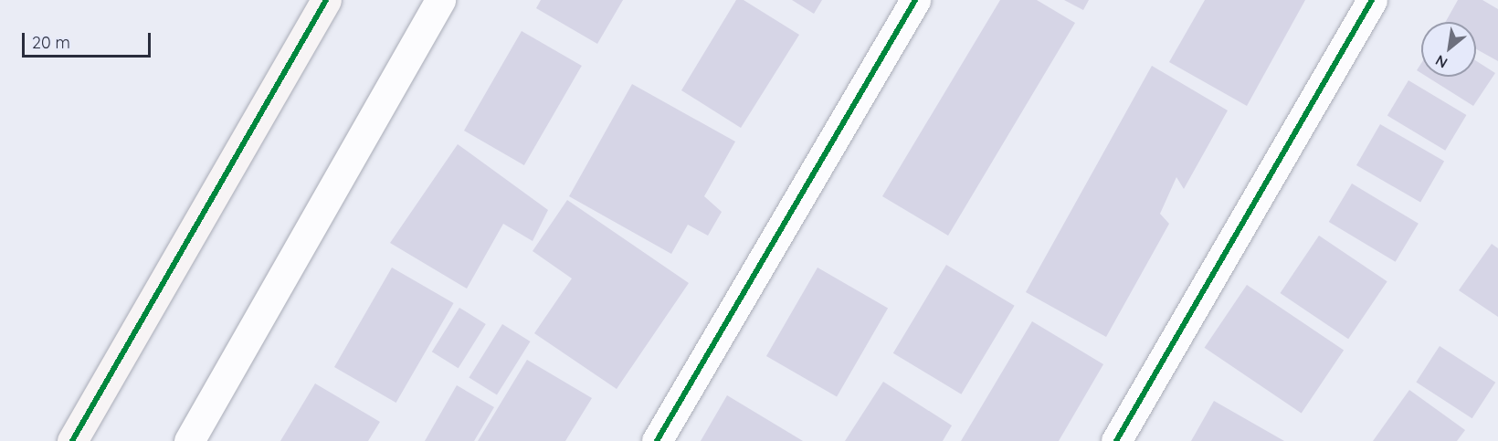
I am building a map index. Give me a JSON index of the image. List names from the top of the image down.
{
  "scale_bar": "20 m",
  "north": "bottom left"
}
